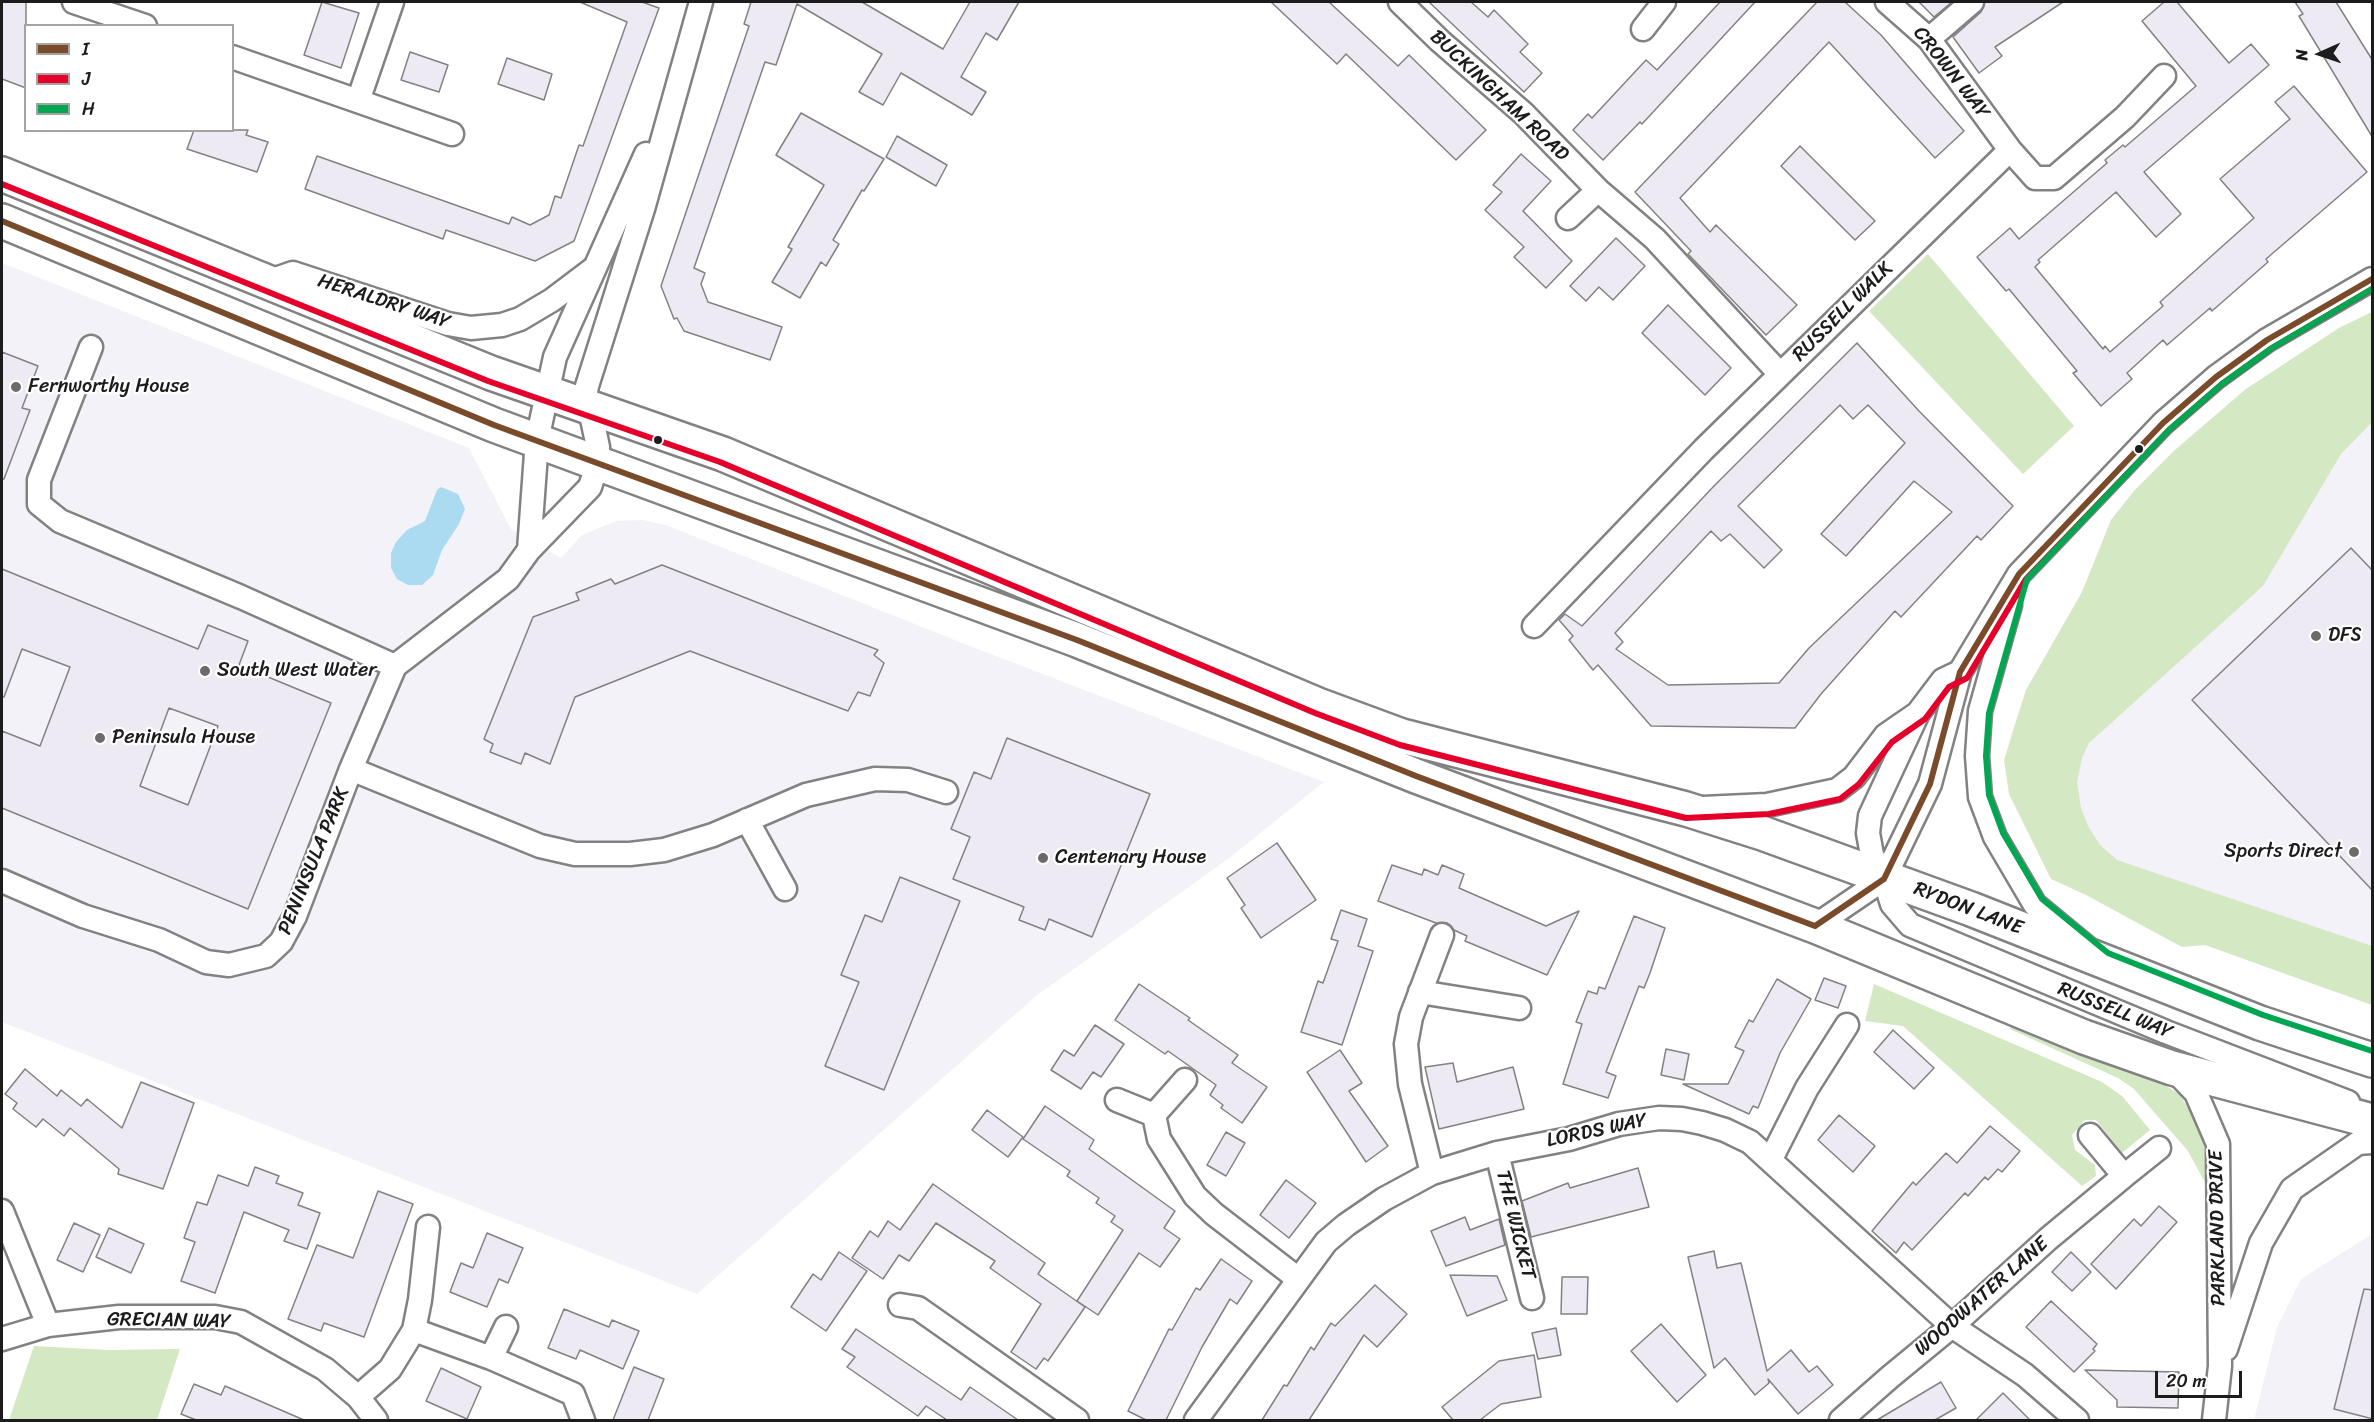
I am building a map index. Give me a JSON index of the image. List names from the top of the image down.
{
  "streets": {
    "main road": ["RYDON LANE"],
    "street": [
      "CROWN WAY",
      "BUCKINGHAM ROAD",
      "HERALDRY WAY",
      "RUSSELL WALK",
      "PENINSULA PARK",
      "RUSSELL WAY",
      "LORDS WAY",
      "THE WICKET",
      "PARKLAND DRIVE",
      "WOODWATER LANE",
      "GRECIAN WAY"
    ]
  },
  "crossings": [
    ["CROWN WAY", "RUSSELL WALK"],
    ["BUCKINGHAM ROAD", "RUSSELL WALK"],
    ["HERALDRY WAY", "RYDON LANE"],
    ["RYDON LANE", "RUSSELL WAY"],
    ["LORDS WAY", "THE WICKET"],
    ["LORDS WAY", "WOODWATER LANE"]
  ],
  "places": [
    "Fernworthy House",
    "DFS",
    "South West Water",
    "Peninsula House",
    "Sports Direct",
    "Centenary House"
  ],
  "lines": ["transit line J", "transit line I", "transit line H"],
  "legend": ["I", "J", "H"],
  "scale_bar": "20 m",
  "north": "left"
}
